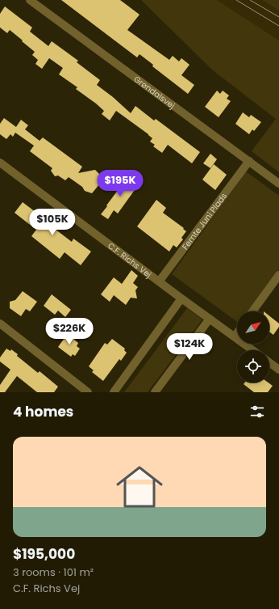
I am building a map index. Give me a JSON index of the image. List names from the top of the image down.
{
  "streets": {
    "street": ["Grøndalsvej", "Femte Juni Plads", "C.F. Richs Vej"]
  },
  "crossings": [
    ["Grøndalsvej", "Femte Juni Plads"],
    ["Femte Juni Plads", "C.F. Richs Vej"]
  ],
  "north": "top right",
  "page": {
    "price": [
      "$195K",
      "$105K",
      "$226K",
      "$124K"
    ],
    "heading": "4 homes",
    "list": [
      {
        "name": "$195,000",
        "note": "3 rooms · 101 m² · C.F. Richs Vej"
      }
    ]
  }
}
